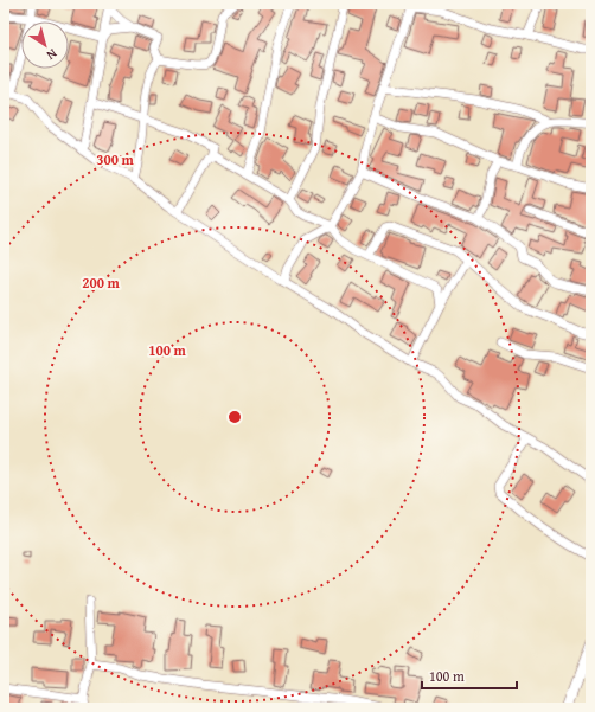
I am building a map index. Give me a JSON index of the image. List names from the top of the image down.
{
  "scale_bar": "100 m",
  "north": "bottom right",
  "rings": ["300 m", "200 m", "100 m"]
}
